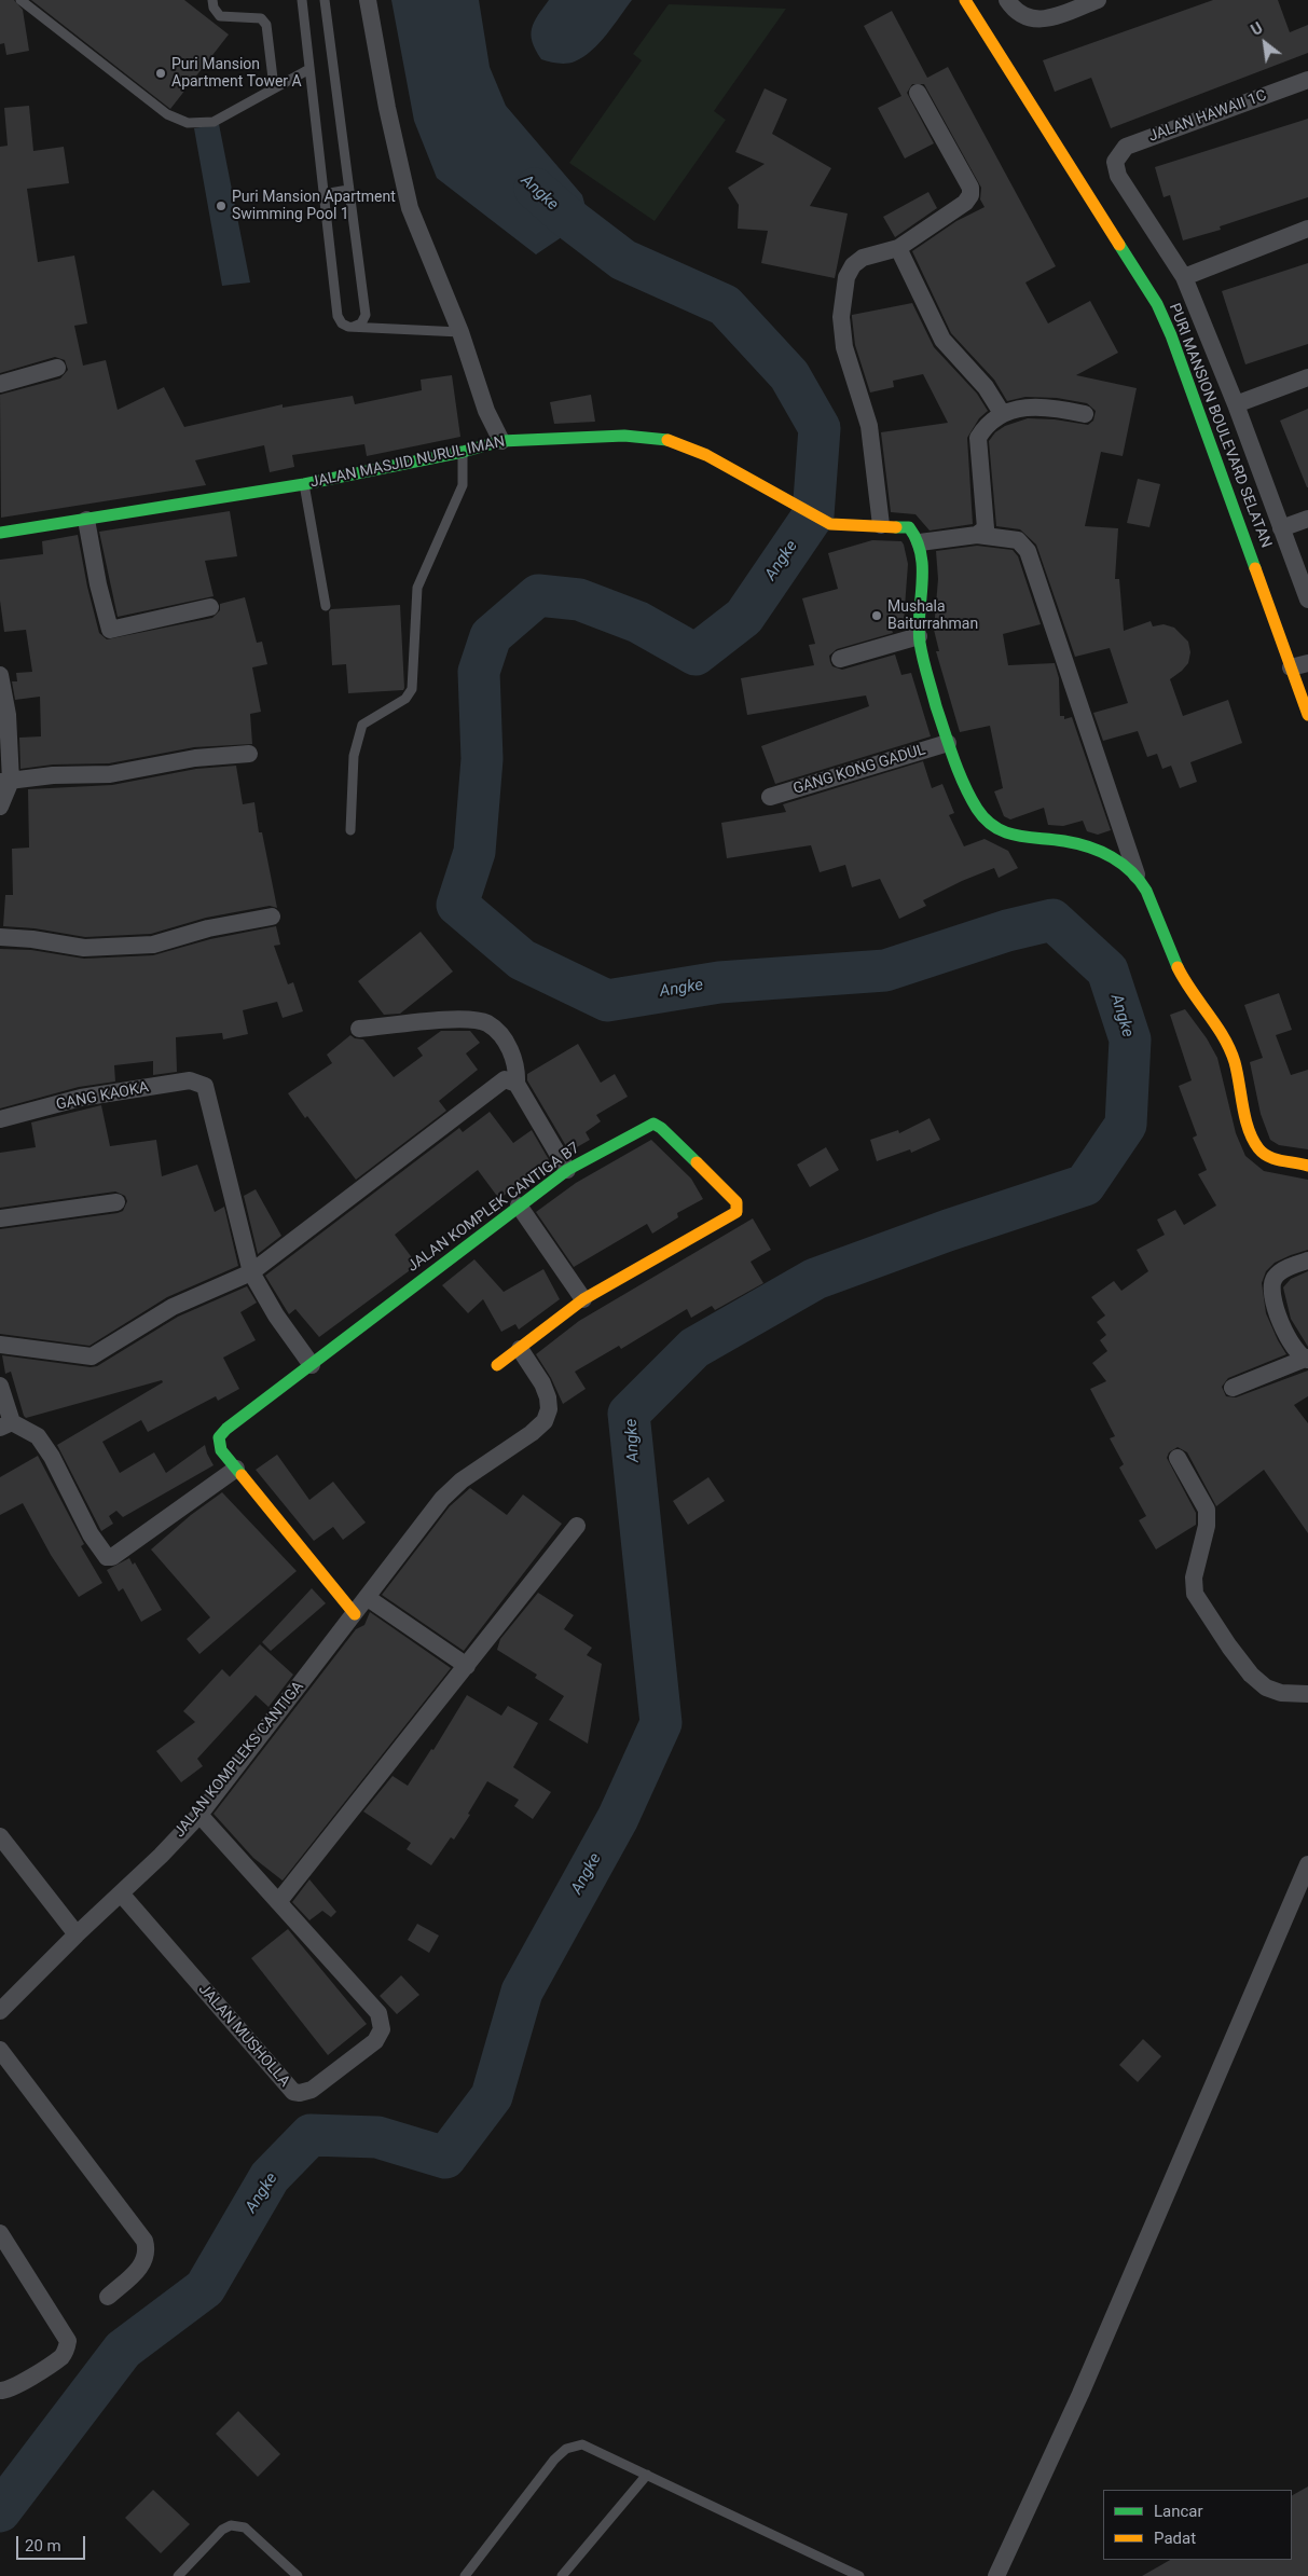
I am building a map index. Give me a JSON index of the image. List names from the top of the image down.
{
  "streets": {
    "street": [
      "JALAN HAWAII 1C",
      "PURI MANSION BOULEVARD SELATAN",
      "JALAN MASJID NURUL IMAN",
      "GANG KONG GADUL",
      "GANG KAOKA",
      "JALAN KOMPLEK CANTIGA B7",
      "JALAN KOMPLEKS CANTIGA",
      "JALAN MUSHOLLA"
    ]
  },
  "crossings": [
    ["JALAN KOMPLEKS CANTIGA", "JALAN MUSHOLLA"]
  ],
  "water": ["Angke"],
  "places": ["Puri Mansion Apartment Tower A", "Puri Mansion Apartment Swimming Pool 1", "Mushala Baiturrahman"],
  "legend": ["Lancar", "Padat"],
  "scale_bar": "20 m",
  "north": "top left"
}
